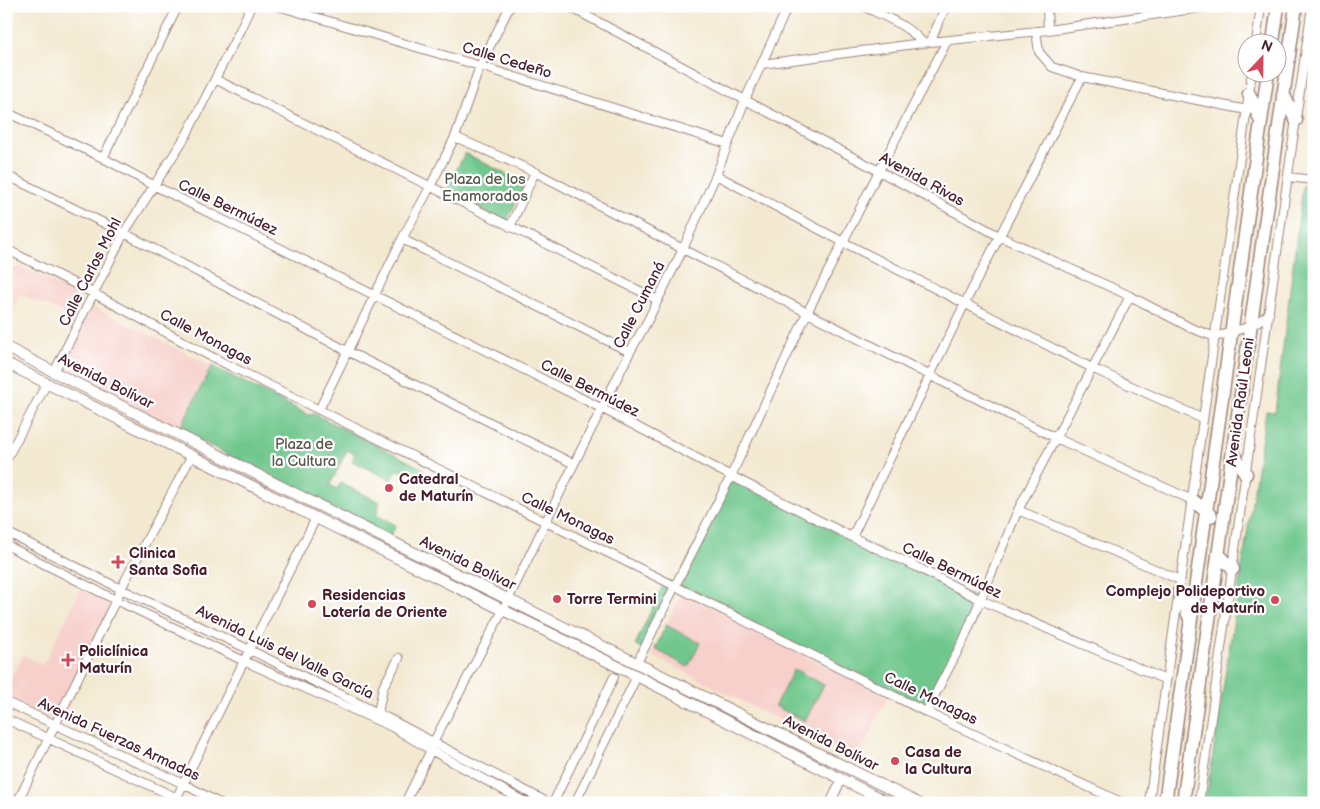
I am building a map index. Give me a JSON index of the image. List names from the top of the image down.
{
  "streets": {
    "highway": ["Avenida Raúl Leoni"],
    "street": [
      "Calle Cedeño",
      "Avenida Rivas",
      "Calle Bermúdez",
      "Calle Carlos Mohl",
      "Calle Cumaná",
      "Calle Monagas",
      "Avenida Bolívar",
      "Avenida Luis del Valle García",
      "Avenida Fuerzas Armadas"
    ]
  },
  "crossings": [
    ["Calle Cedeño", "Calle Cumaná"],
    ["Avenida Rivas", "Calle Cumaná"],
    ["Calle Bermúdez", "Calle Carlos Mohl"],
    ["Calle Bermúdez", "Calle Cumaná"],
    ["Calle Carlos Mohl", "Calle Monagas"],
    ["Calle Carlos Mohl", "Avenida Bolívar"],
    ["Calle Cumaná", "Calle Monagas"],
    ["Calle Cumaná", "Avenida Bolívar"],
    ["Calle Cumaná", "Avenida Luis del Valle García"]
  ],
  "parks": ["Plaza de los Enamorados", "Plaza de la Cultura"],
  "places": {
    "other": [
      "Catedral de Maturín",
      "Torre Termini",
      "Complejo Polideportivo de Maturín",
      "Residencias Lotería de Oriente",
      "Casa de la Cultura"
    ],
    "health": ["Clinica Santa Sofia", "Policlínica Maturín"]
  },
  "north": "top"
}
